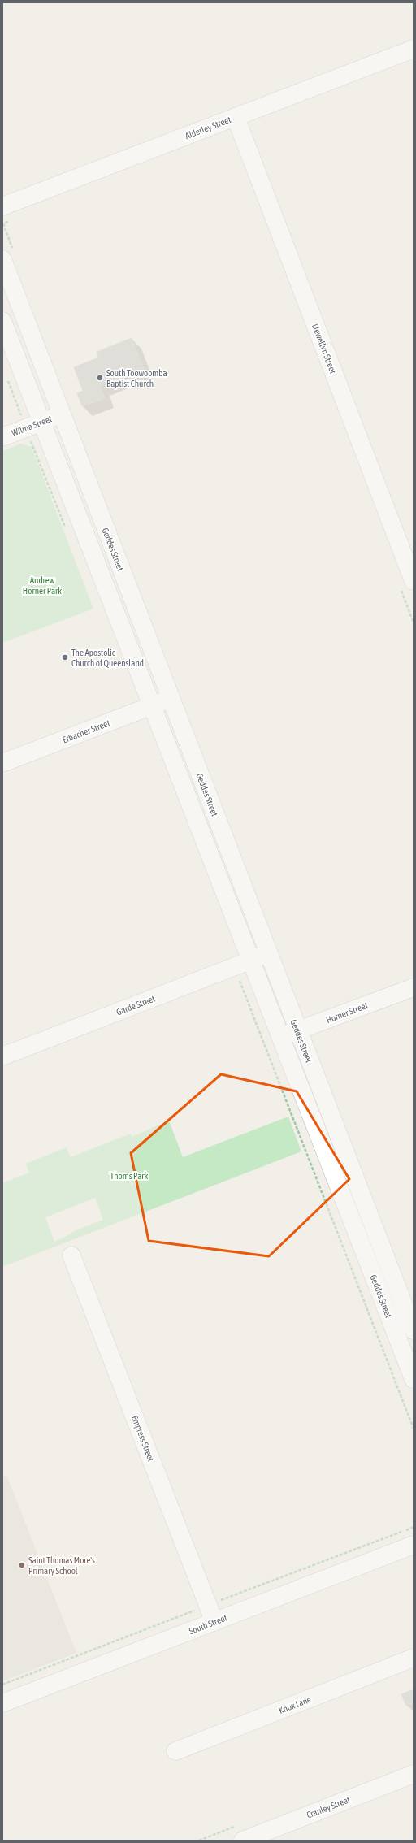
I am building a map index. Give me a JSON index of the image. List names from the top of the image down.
{
  "streets": {
    "street": [
      "Alderley Street",
      "Llewellyn Street",
      "Wilma Street",
      "Geddes Street",
      "Erbacher Street",
      "Garde Street",
      "Horner Street",
      "Empress Street",
      "South Street",
      "Knox Lane",
      "Cranley Street"
    ]
  },
  "crossings": [
    ["Alderley Street", "Llewellyn Street"],
    ["Wilma Street", "Geddes Street"],
    ["Geddes Street", "Erbacher Street"],
    ["Geddes Street", "Garde Street"],
    ["Geddes Street", "Horner Street"],
    ["Empress Street", "South Street"]
  ],
  "parks": ["Andrew Horner Park", "Thoms Park"],
  "places": ["South Toowoomba Baptist Church", "The Apostolic Church of Queensland", "Saint Thomas More's Primary School"]
}
